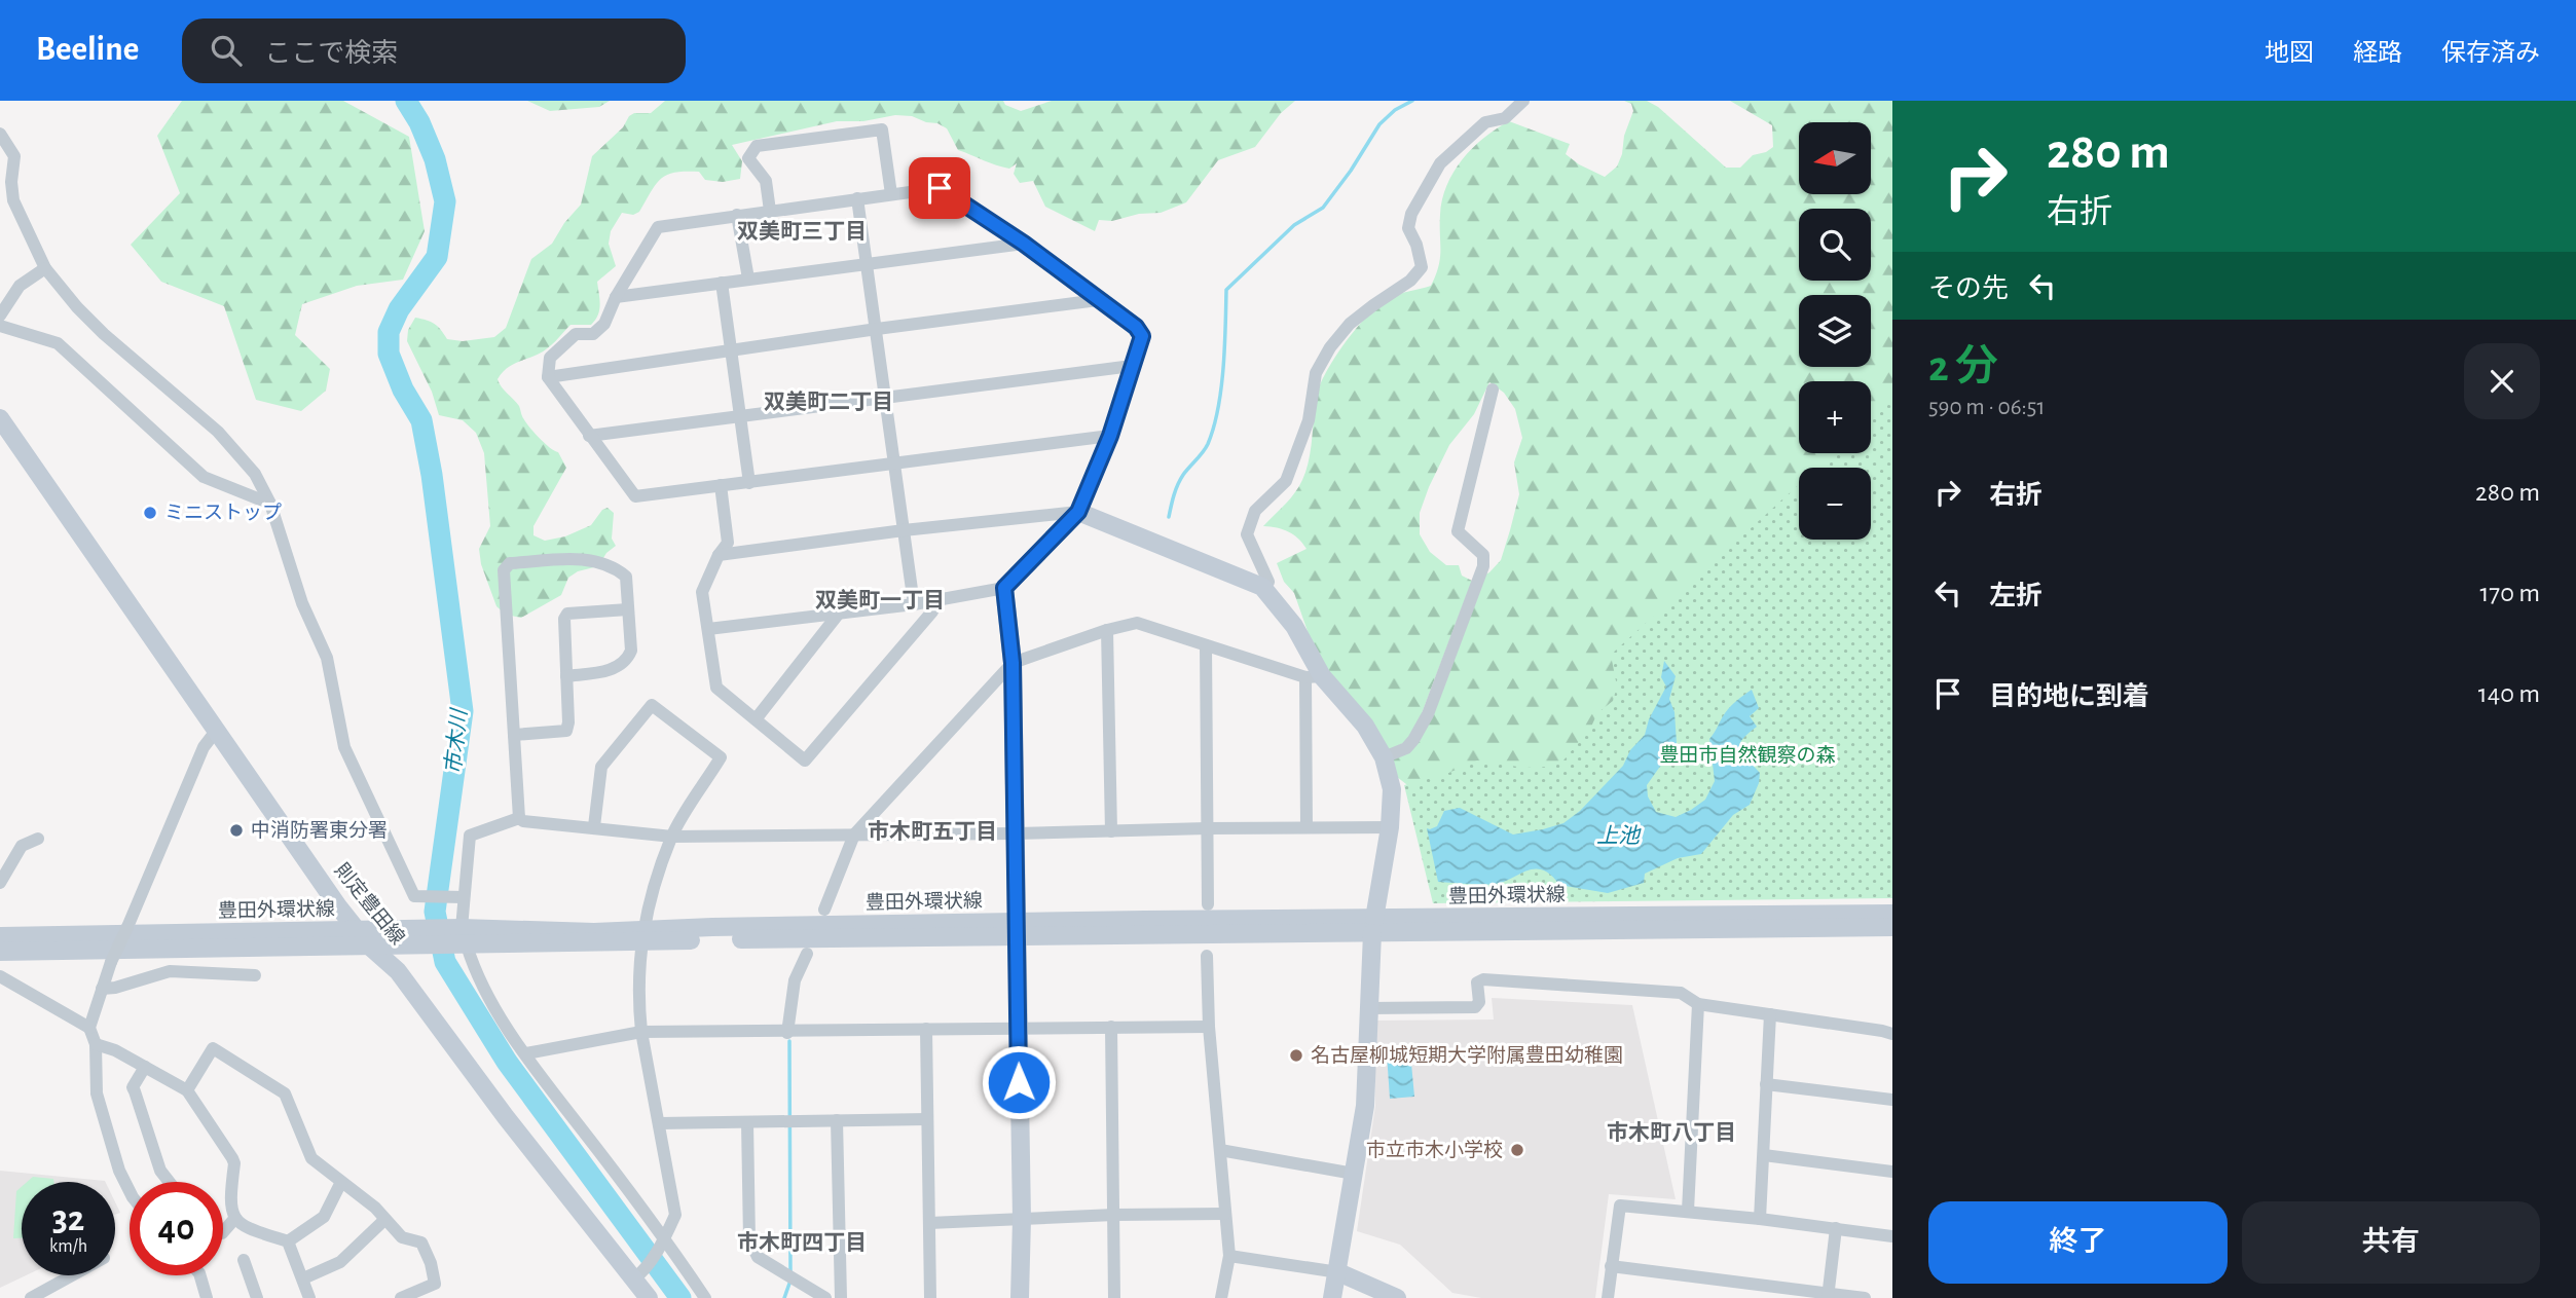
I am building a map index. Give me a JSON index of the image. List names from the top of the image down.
{
  "streets": {
    "street": ["豊田外環状線", "則定豊田線"]
  },
  "crossings": [
    ["豊田外環状線", "則定豊田線"]
  ],
  "districts": [
    "双美町三丁目",
    "双美町二丁目",
    "双美町一丁目",
    "市木町五丁目",
    "市木町八丁目",
    "市木町四丁目"
  ],
  "water": ["市木川", "上池"],
  "parks": ["豊田市自然観察の森"],
  "places": [
    "ミニストップ",
    "中消防署東分署",
    "名古屋柳城短期大学附属豊田幼稚園",
    "市立市木小学校"
  ],
  "north": "left",
  "page": {
    "header": "Beeline",
    "search": "ここで検索",
    "nav": ["地図", "経路", "保存済み"],
    "turn": ["280 m", "右折"],
    "map_buttons": ["+", "−"],
    "then": "その先",
    "heading": ["2 分", "590 m · 06:51"],
    "list": [
      {
        "name": "右折",
        "value": "280 m"
      },
      {
        "name": "左折",
        "value": "170 m"
      },
      {
        "name": "目的地に到着",
        "value": "140 m"
      }
    ],
    "speed": "32 km/h",
    "limit": "40",
    "buttons": ["終了", "共有"]
  }
}
